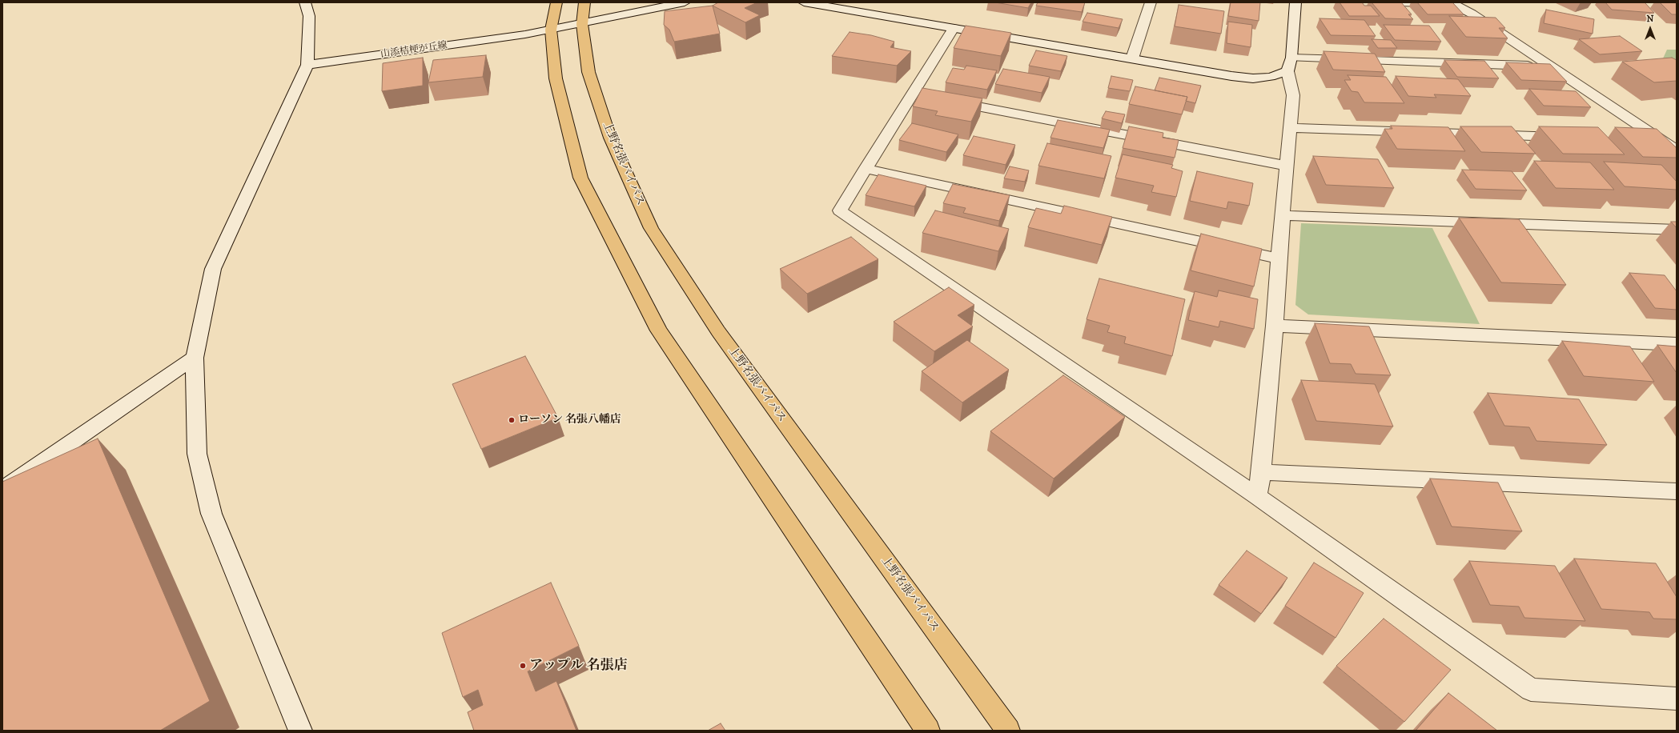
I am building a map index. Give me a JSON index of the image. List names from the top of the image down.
{
  "streets": {
    "highway": ["上野名張バイパス"],
    "street": ["山添桔梗が丘線"]
  },
  "crossings": [
    ["山添桔梗が丘線", "上野名張バイパス"]
  ],
  "places": ["ローソン 名張八幡店", "アップル 名張店"],
  "north": "top"
}
